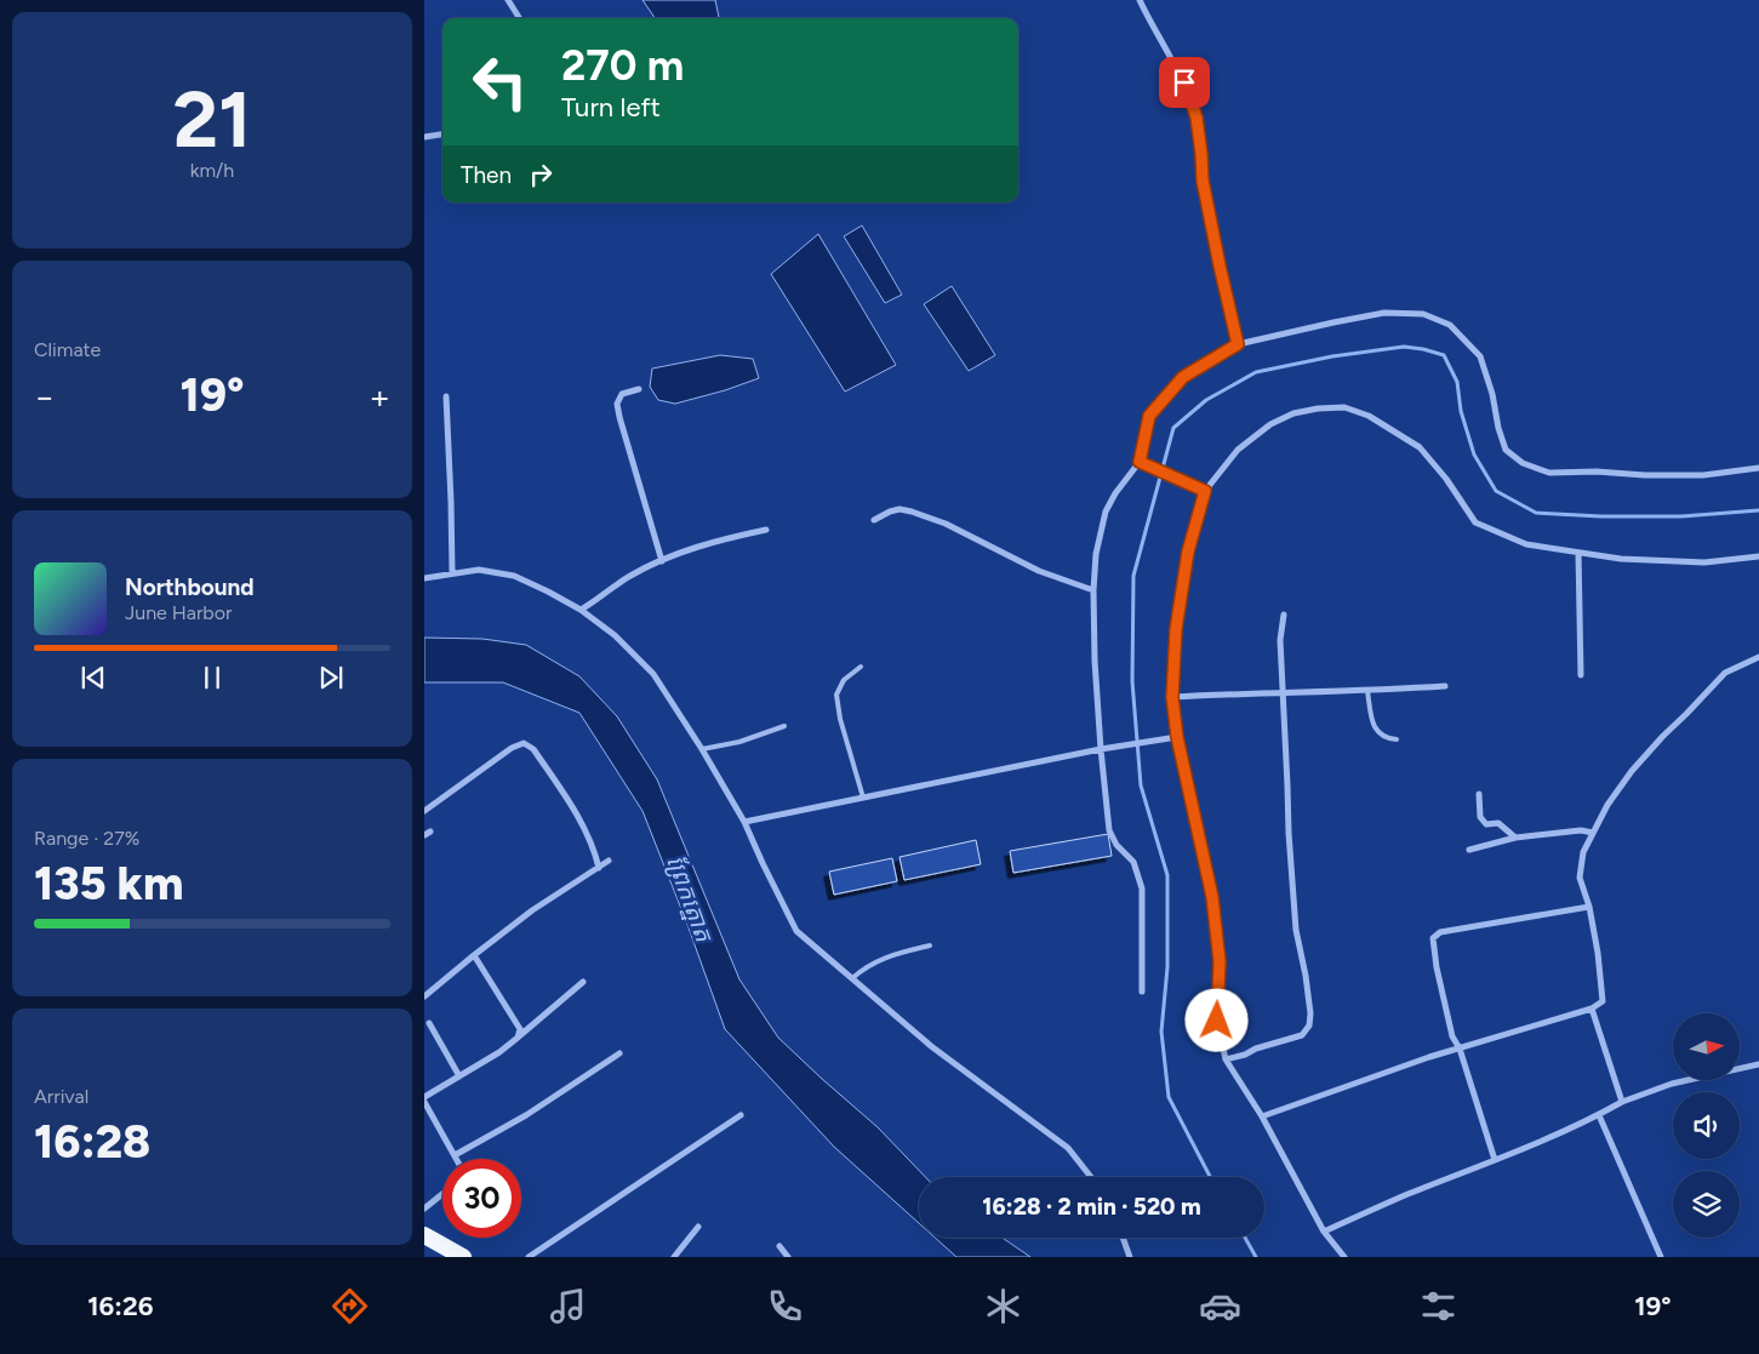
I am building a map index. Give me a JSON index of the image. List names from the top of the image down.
{
  "water": ["ព្រែកត្នោត"],
  "north": "right",
  "page": {
    "tile": [
      ["21", "km/h"],
      "Climate",
      ["Range · 27%", "135 km"],
      ["Arrival", "16:28"]
    ],
    "turn": ["270 m", "Turn left"],
    "then": "Then",
    "heat": ["−", "19°", "+"],
    "song": ["Northbound", "June Harbor"],
    "limit": "30",
    "trip": "16:28 · 2 min · 520 m",
    "tabs": ["16:26", "19°"]
  }
}
